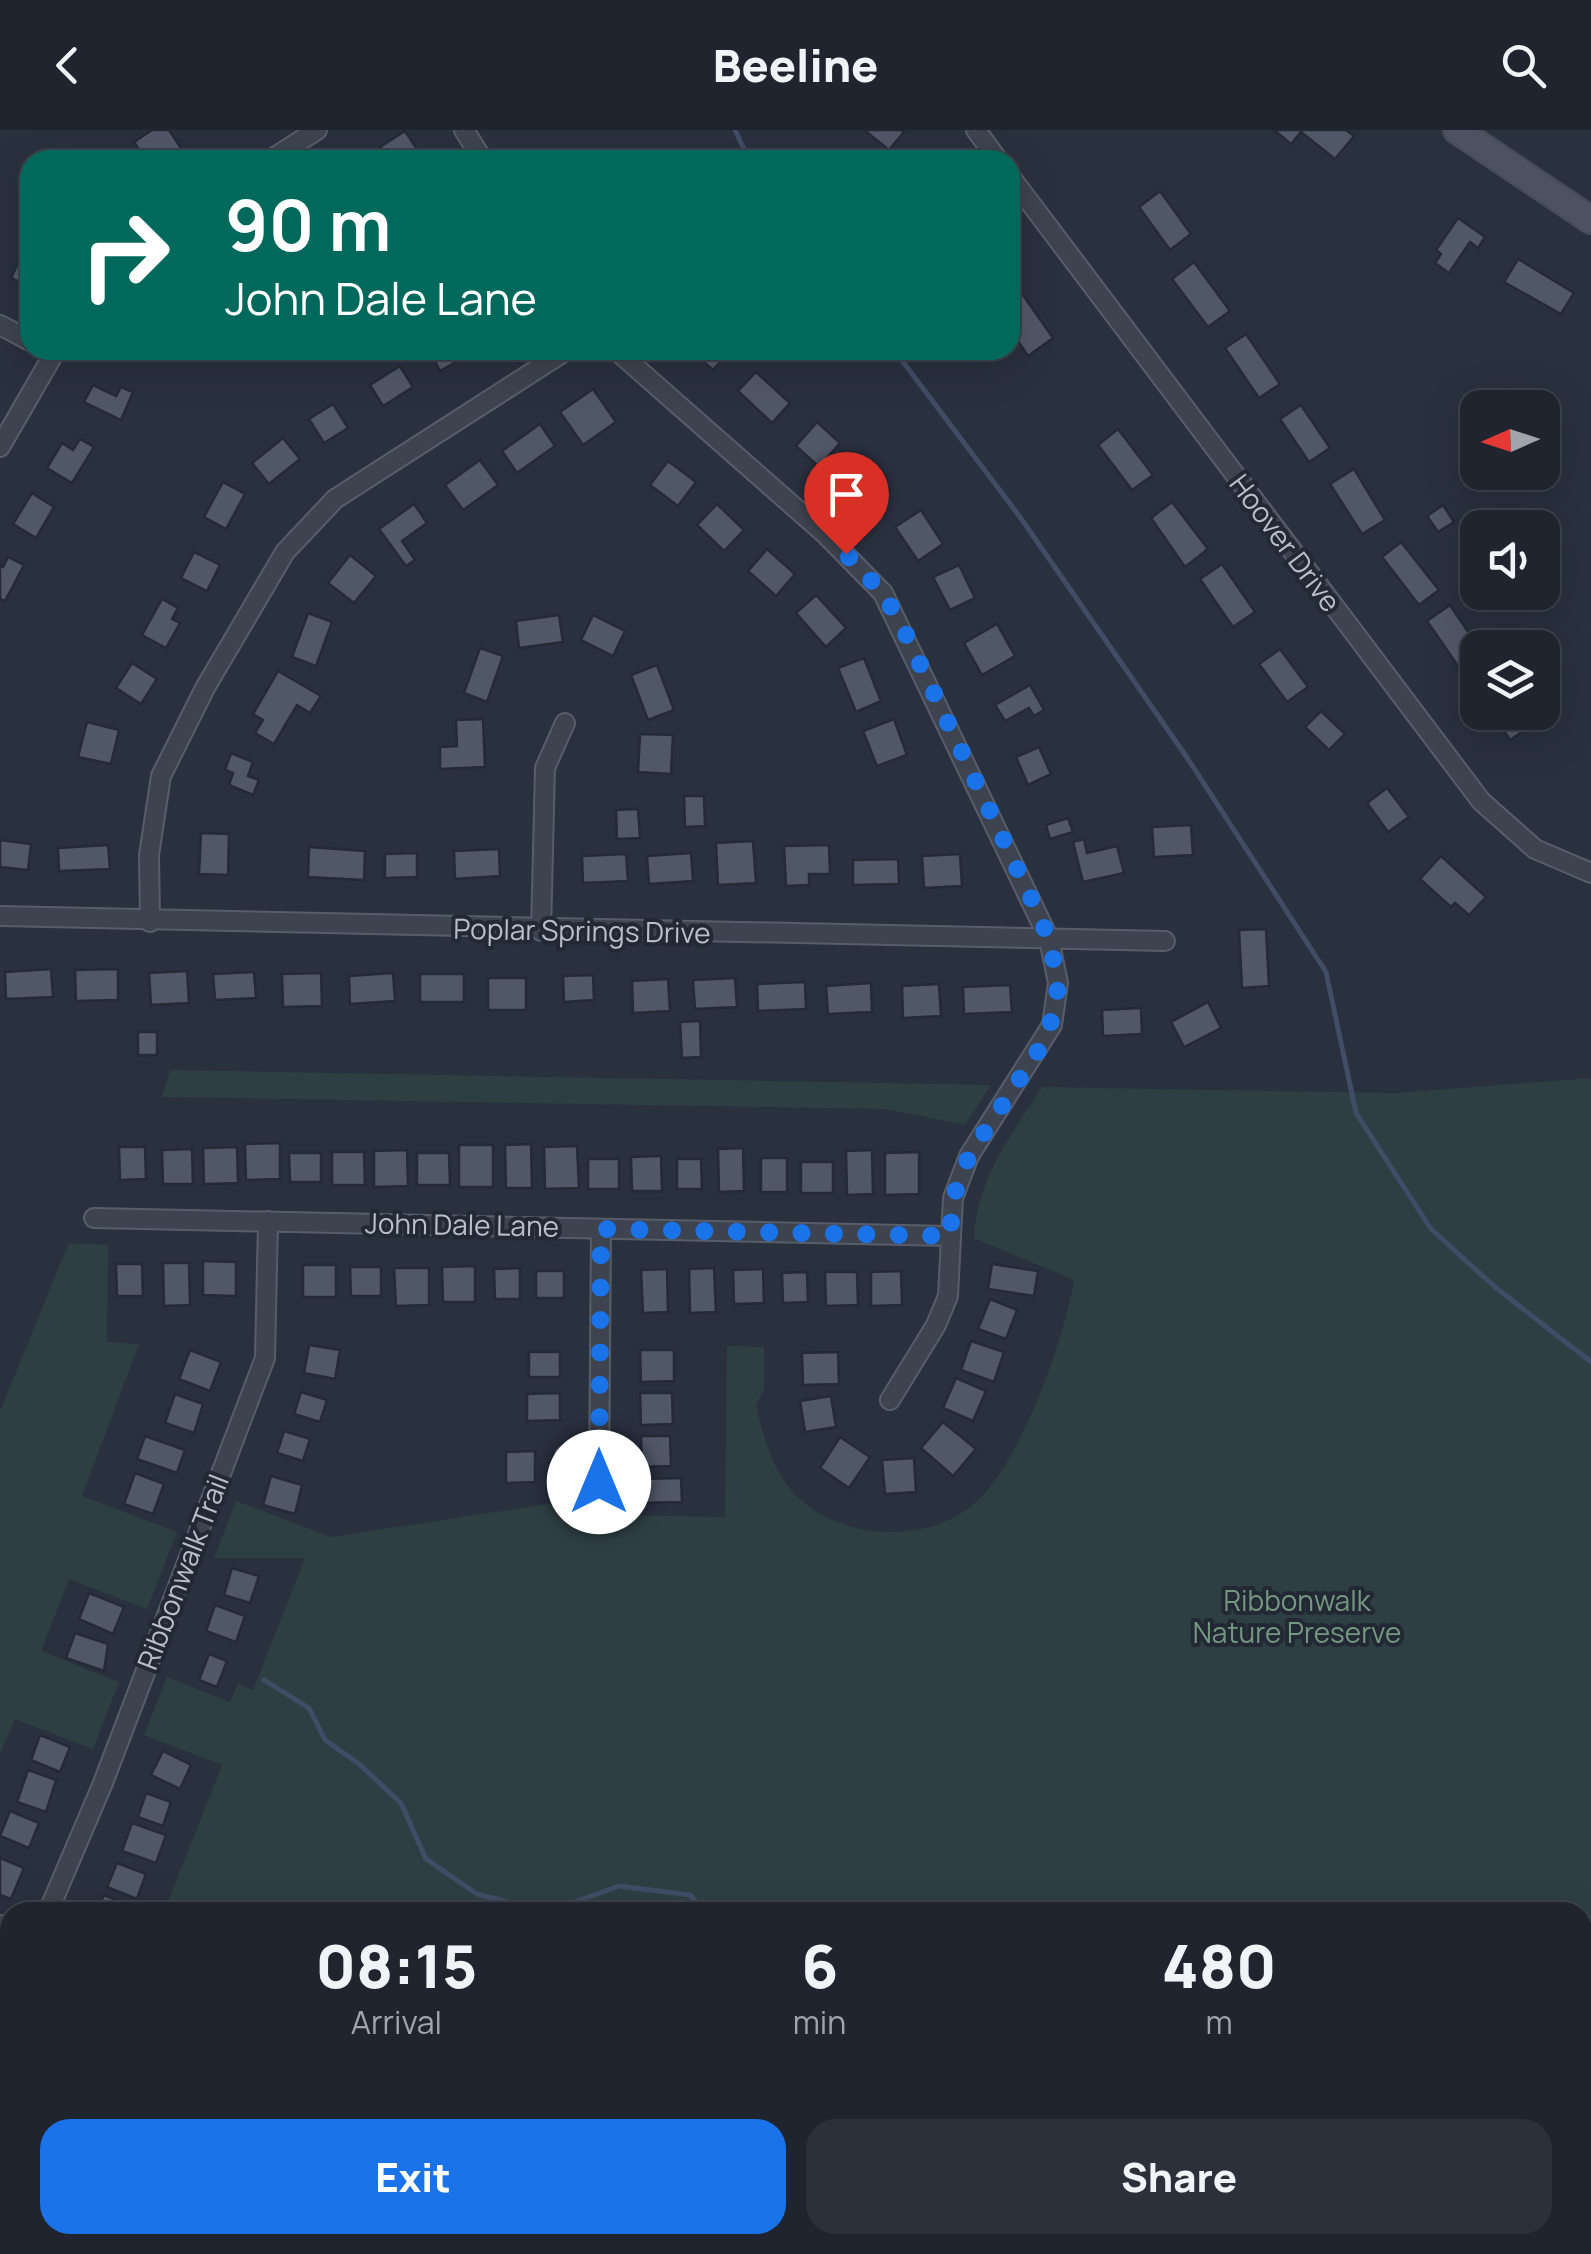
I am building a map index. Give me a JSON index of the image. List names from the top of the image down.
{
  "streets": {
    "street": [
      "Hoover Drive",
      "Poplar Springs Drive",
      "John Dale Lane",
      "Ribbonwalk Trail"
    ]
  },
  "crossings": [
    ["John Dale Lane", "Ribbonwalk Trail"]
  ],
  "parks": ["Ribbonwalk Nature Preserve"],
  "north": "left",
  "page": {
    "header": "Beeline",
    "turn": ["90 m", "John Dale Lane"],
    "eta": [
      "08:15",
      "Arrival",
      "6",
      "min",
      "480",
      "m"
    ],
    "buttons": ["Exit", "Share"]
  }
}
